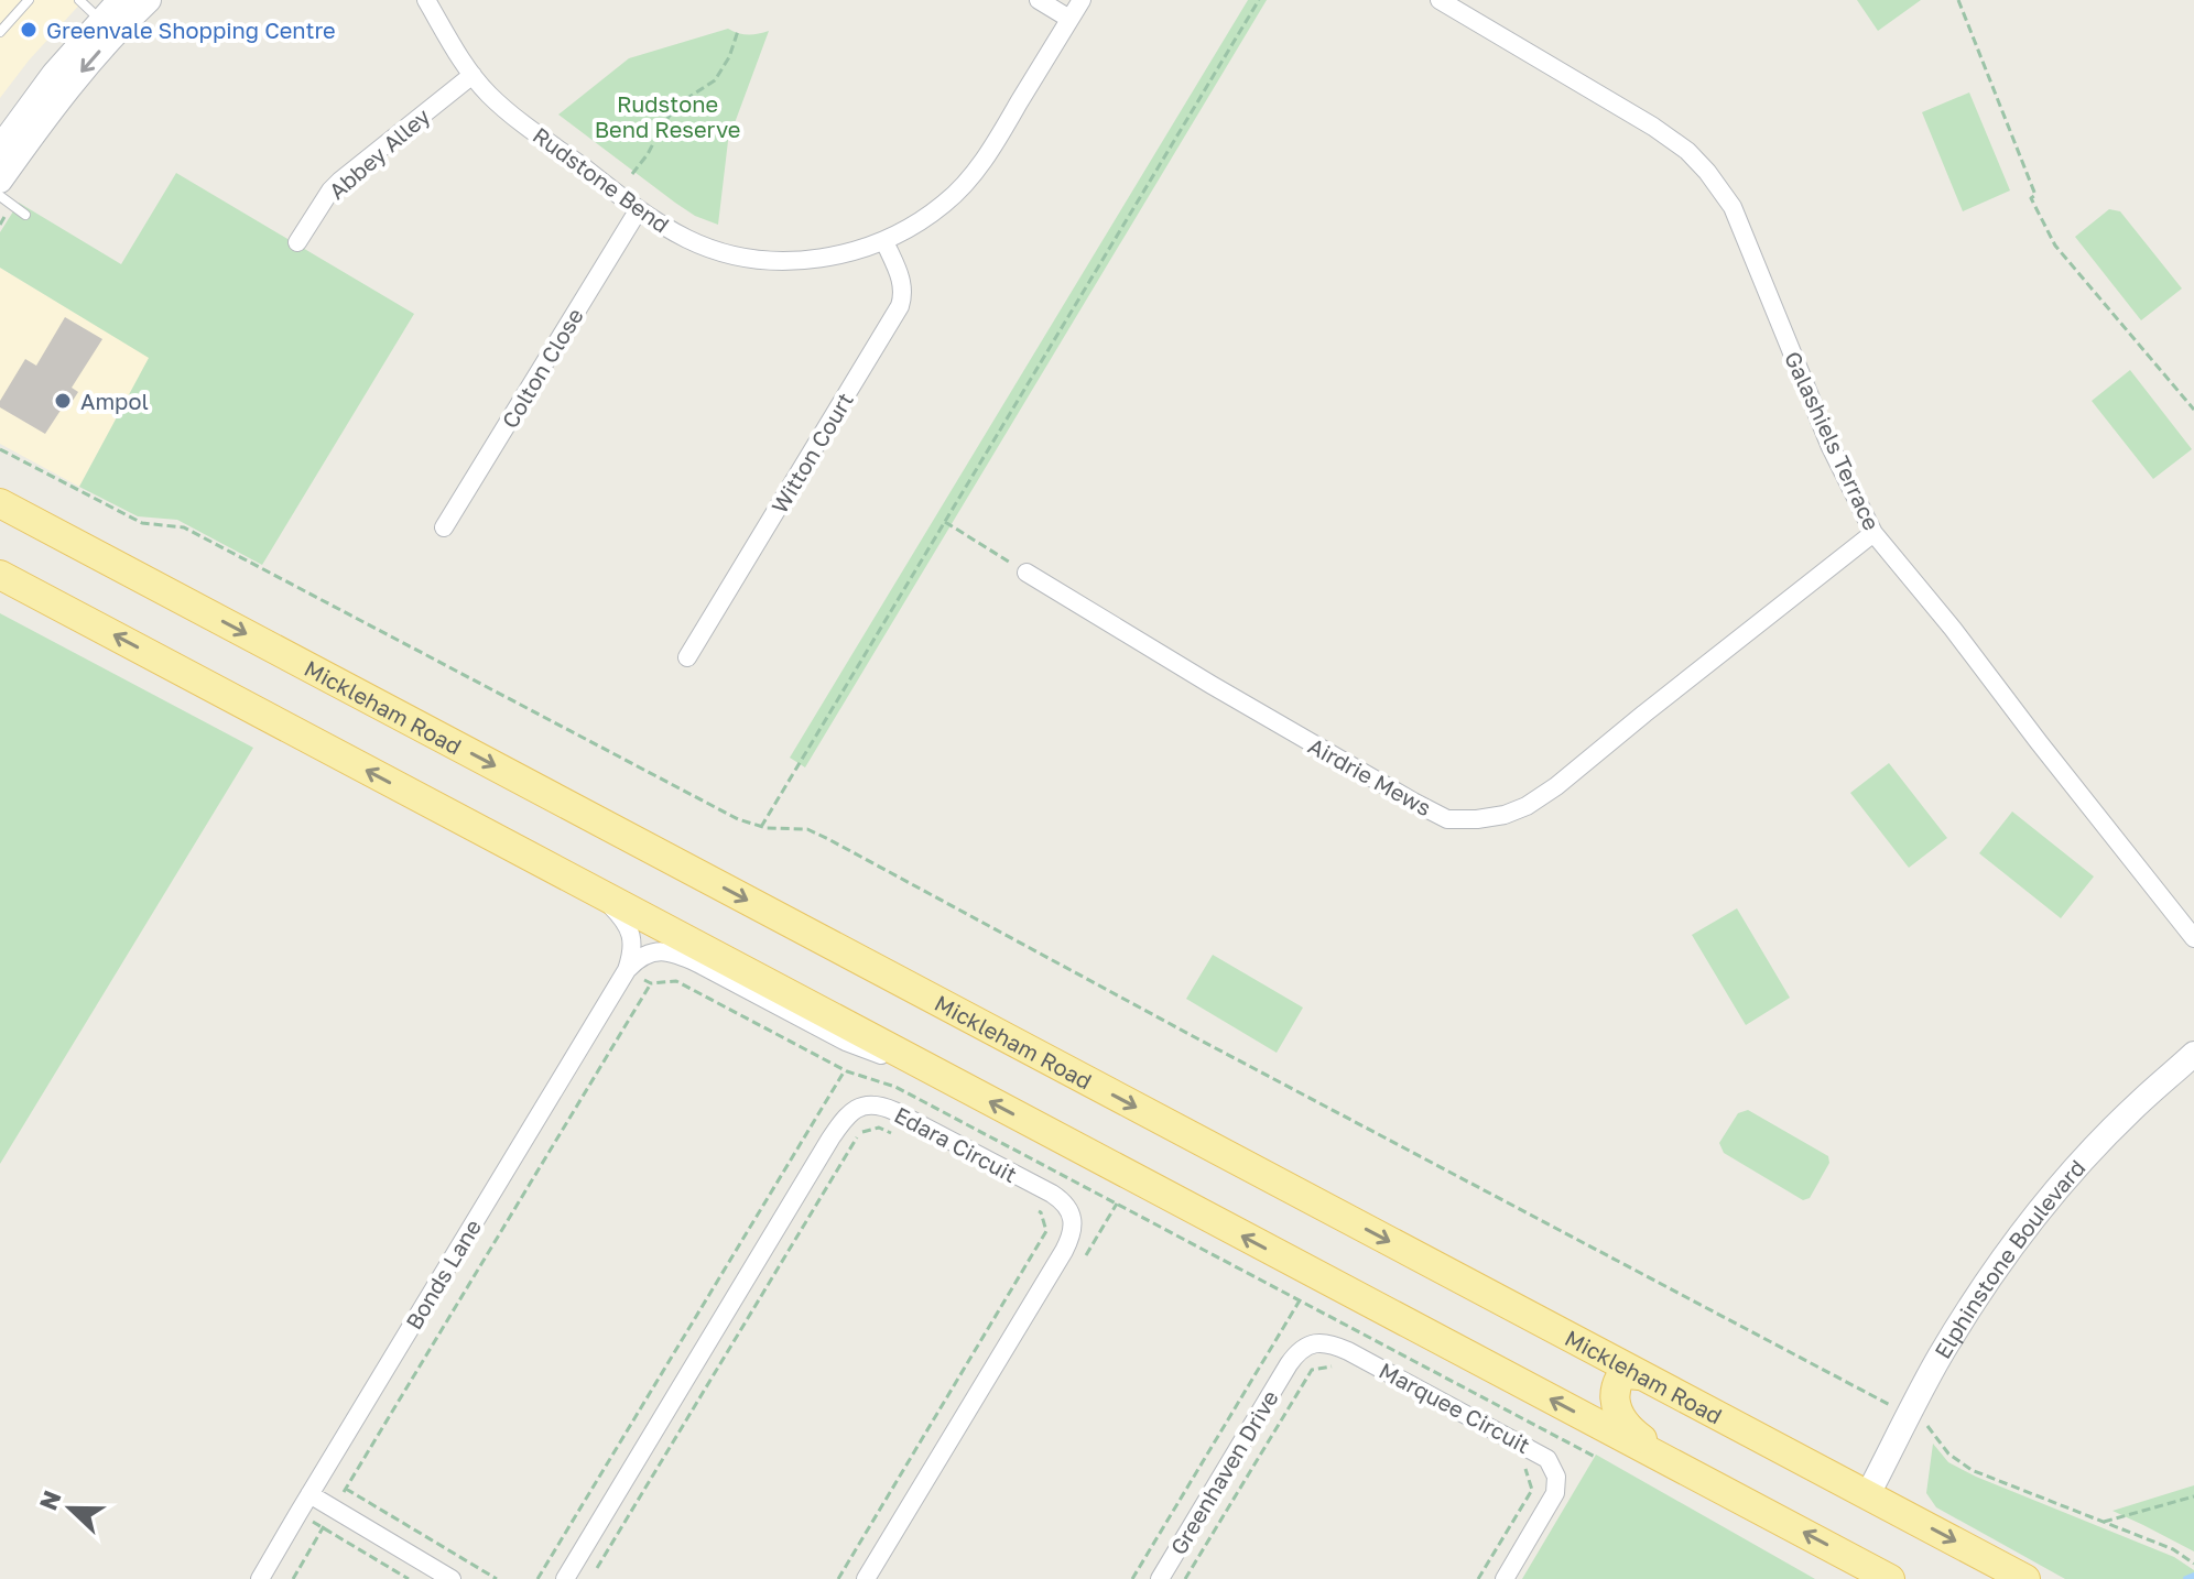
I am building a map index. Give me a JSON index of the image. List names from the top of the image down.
{
  "streets": {
    "main road": ["Mickleham Road"],
    "street": [
      "Abbey Alley",
      "Rudstone Bend",
      "Colton Close",
      "Galashiels Terrace",
      "Witton Court",
      "Airdrie Mews",
      "Edara Circuit",
      "Elphinstone Boulevard",
      "Bonds Lane",
      "Marquee Circuit",
      "Greenhaven Drive"
    ]
  },
  "crossings": [
    ["Abbey Alley", "Rudstone Bend"],
    ["Rudstone Bend", "Colton Close"],
    ["Rudstone Bend", "Witton Court"],
    ["Galashiels Terrace", "Airdrie Mews"],
    ["Mickleham Road", "Elphinstone Boulevard"],
    ["Marquee Circuit", "Greenhaven Drive"]
  ],
  "parks": ["Rudstone Bend Reserve"],
  "places": ["Greenvale Shopping Centre", "Ampol"],
  "north": "left"
}
